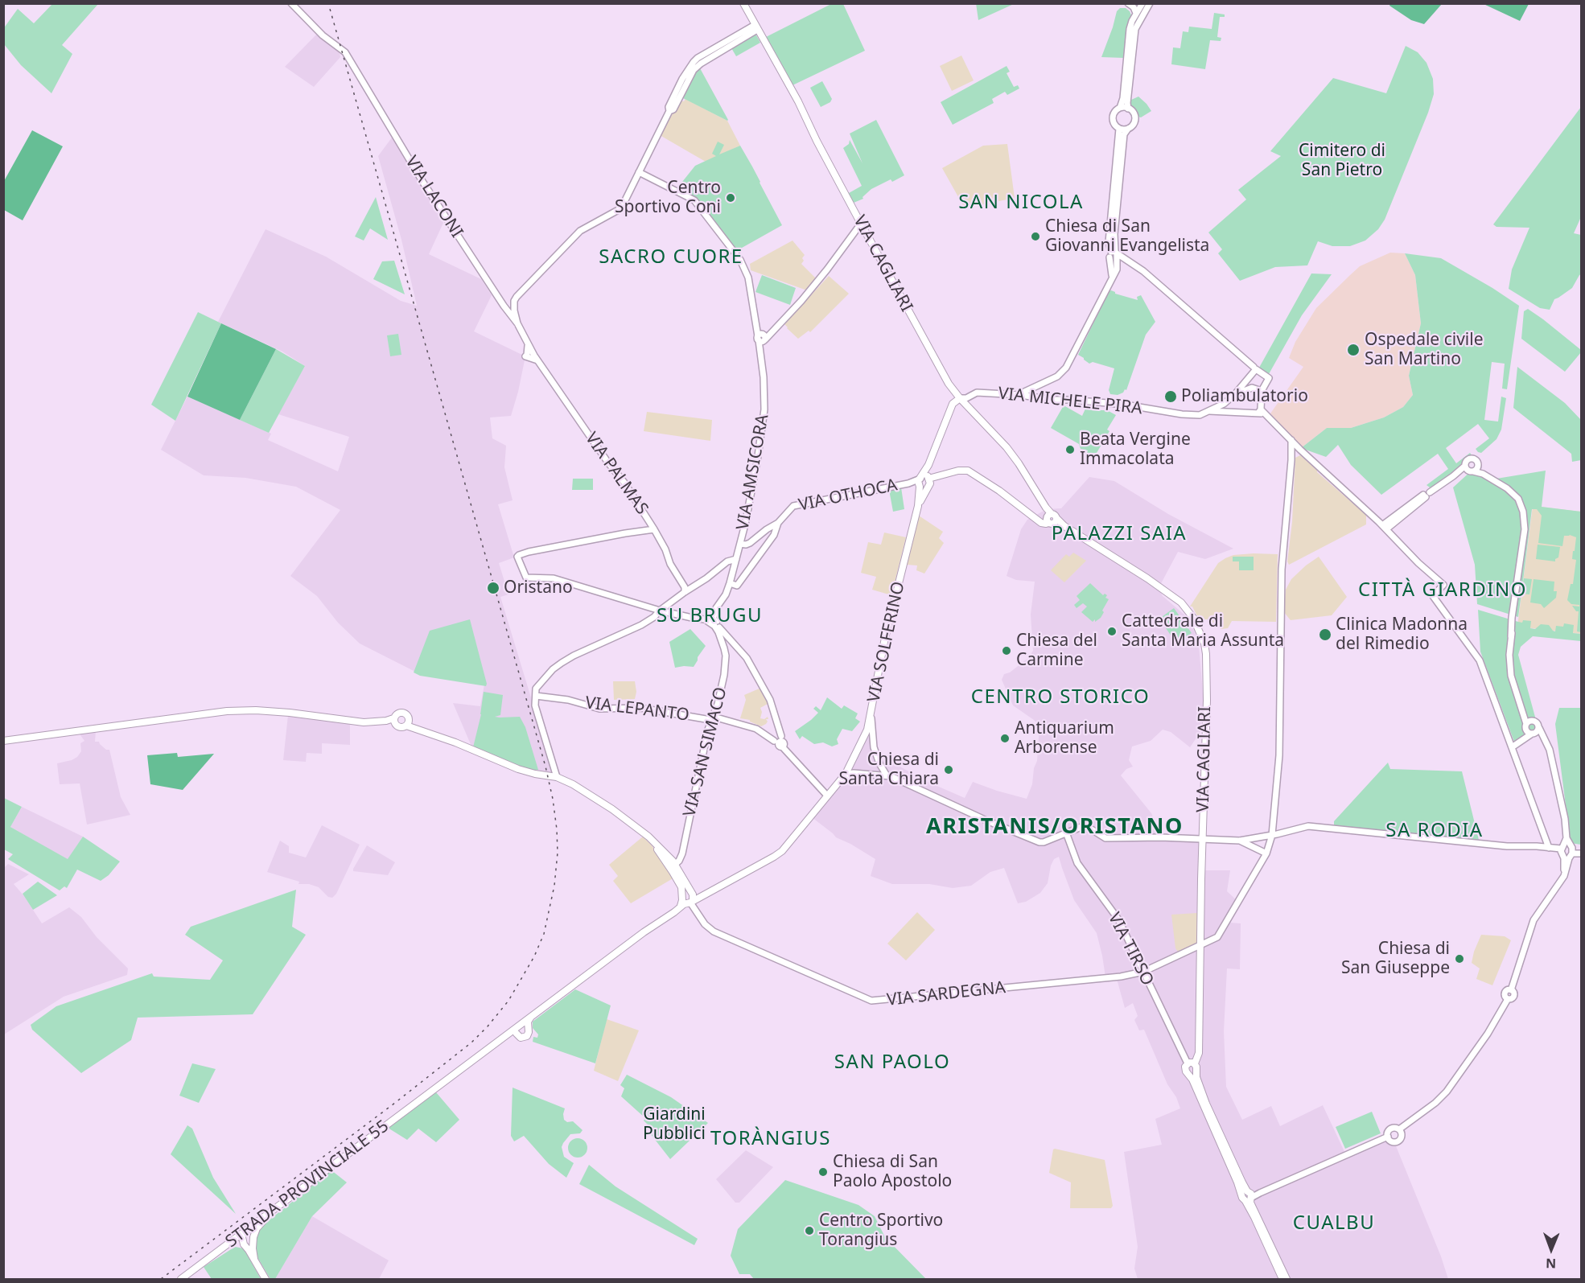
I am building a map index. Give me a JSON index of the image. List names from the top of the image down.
{
  "streets": {
    "main road": ["VIA CAGLIARI", "VIA SOLFERINO", "STRADA PROVINCIALE 55"],
    "street": [
      "VIA LACONI",
      "VIA MICHELE PIRA",
      "VIA AMSICORA",
      "VIA PALMAS",
      "VIA OTHOCA",
      "VIA LEPANTO",
      "VIA SAN SIMACO",
      "VIA TIRSO",
      "VIA SARDEGNA"
    ]
  },
  "crossings": [
    ["VIA LACONI", "VIA PALMAS"],
    ["VIA CAGLIARI", "VIA MICHELE PIRA"],
    ["VIA CAGLIARI", "VIA TIRSO"],
    ["VIA CAGLIARI", "VIA SARDEGNA"],
    ["VIA AMSICORA", "VIA OTHOCA"],
    ["VIA OTHOCA", "VIA SOLFERINO"],
    ["VIA SOLFERINO", "VIA SARDEGNA"],
    ["VIA SOLFERINO", "STRADA PROVINCIALE 55"],
    ["VIA LEPANTO", "VIA SAN SIMACO"],
    ["VIA TIRSO", "VIA SARDEGNA"]
  ],
  "districts": [
    "SAN NICOLA",
    "SACRO CUORE",
    "PALAZZI SAIA",
    "CITTÀ GIARDINO",
    "SU BRUGU",
    "CENTRO STORICO",
    "ARISTANIS/ORISTANO",
    "SA RODIA",
    "SAN PAOLO",
    "TORÀNGIUS",
    "CUALBU"
  ],
  "parks": ["Cimitero di San Pietro", "Giardini Pubblici"],
  "places": [
    "Centro Sportivo Coni",
    "Chiesa di San Giovanni Evangelista",
    "Ospedale civile San Martino",
    "Poliambulatorio",
    "Beata Vergine Immacolata",
    "Oristano",
    "Cattedrale di Santa Maria Assunta",
    "Clinica Madonna del Rimedio",
    "Chiesa del Carmine",
    "Antiquarium Arborense",
    "Chiesa di Santa Chiara",
    "Chiesa di San Giuseppe",
    "Chiesa di San Paolo Apostolo",
    "Centro Sportivo Torangius"
  ],
  "north": "bottom"
}
